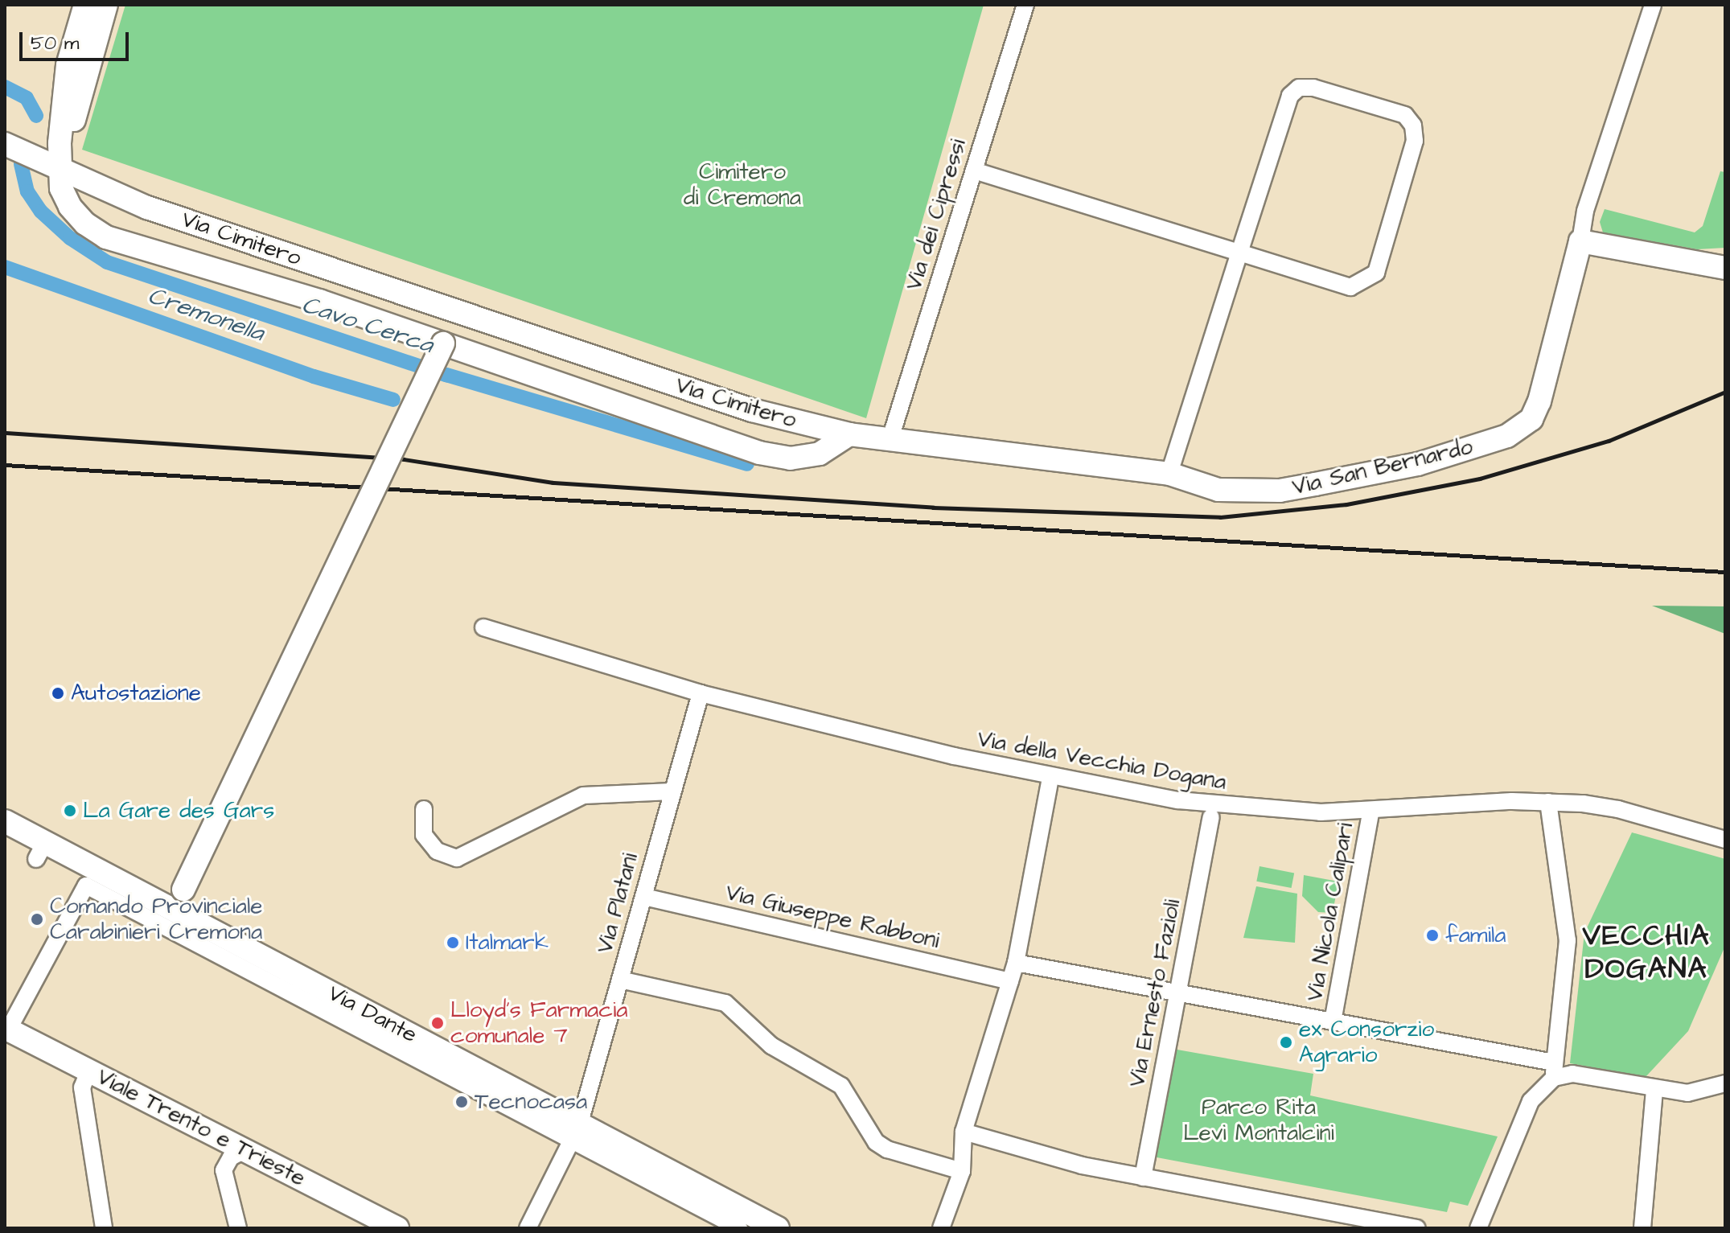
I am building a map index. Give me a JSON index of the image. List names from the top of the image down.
{
  "streets": {
    "street": [
      "Via dei Cipressi",
      "Via Cimitero",
      "Via San Bernardo",
      "Via della Vecchia Dogana",
      "Via Platani",
      "Via Nicola Calipari",
      "Via Giuseppe Rabboni",
      "Via Ernesto Fazioli",
      "Via Dante",
      "Viale Trento e Trieste"
    ]
  },
  "crossings": [
    ["Via dei Cipressi", "Via Cimitero"],
    ["Via dei Cipressi", "Via San Bernardo"],
    ["Via Cimitero", "Via San Bernardo"],
    ["Via della Vecchia Dogana", "Via Platani"],
    ["Via della Vecchia Dogana", "Via Nicola Calipari"],
    ["Via Platani", "Via Giuseppe Rabboni"],
    ["Via Platani", "Via Dante"]
  ],
  "districts": ["VECCHIA DOGANA"],
  "water": ["Cremonella", "Cavo Cerca"],
  "parks": ["Cimitero di Cremona", "Parco Rita Levi Montalcini"],
  "places": [
    "Autostazione",
    "La Gare des Gars",
    "Comando Provinciale Carabinieri Cremona",
    "famila",
    "Italmark",
    "Lloyd's Farmacia comunale 7",
    "ex Consorzio Agrario",
    "Tecnocasa"
  ],
  "scale_bar": "50 m"
}
